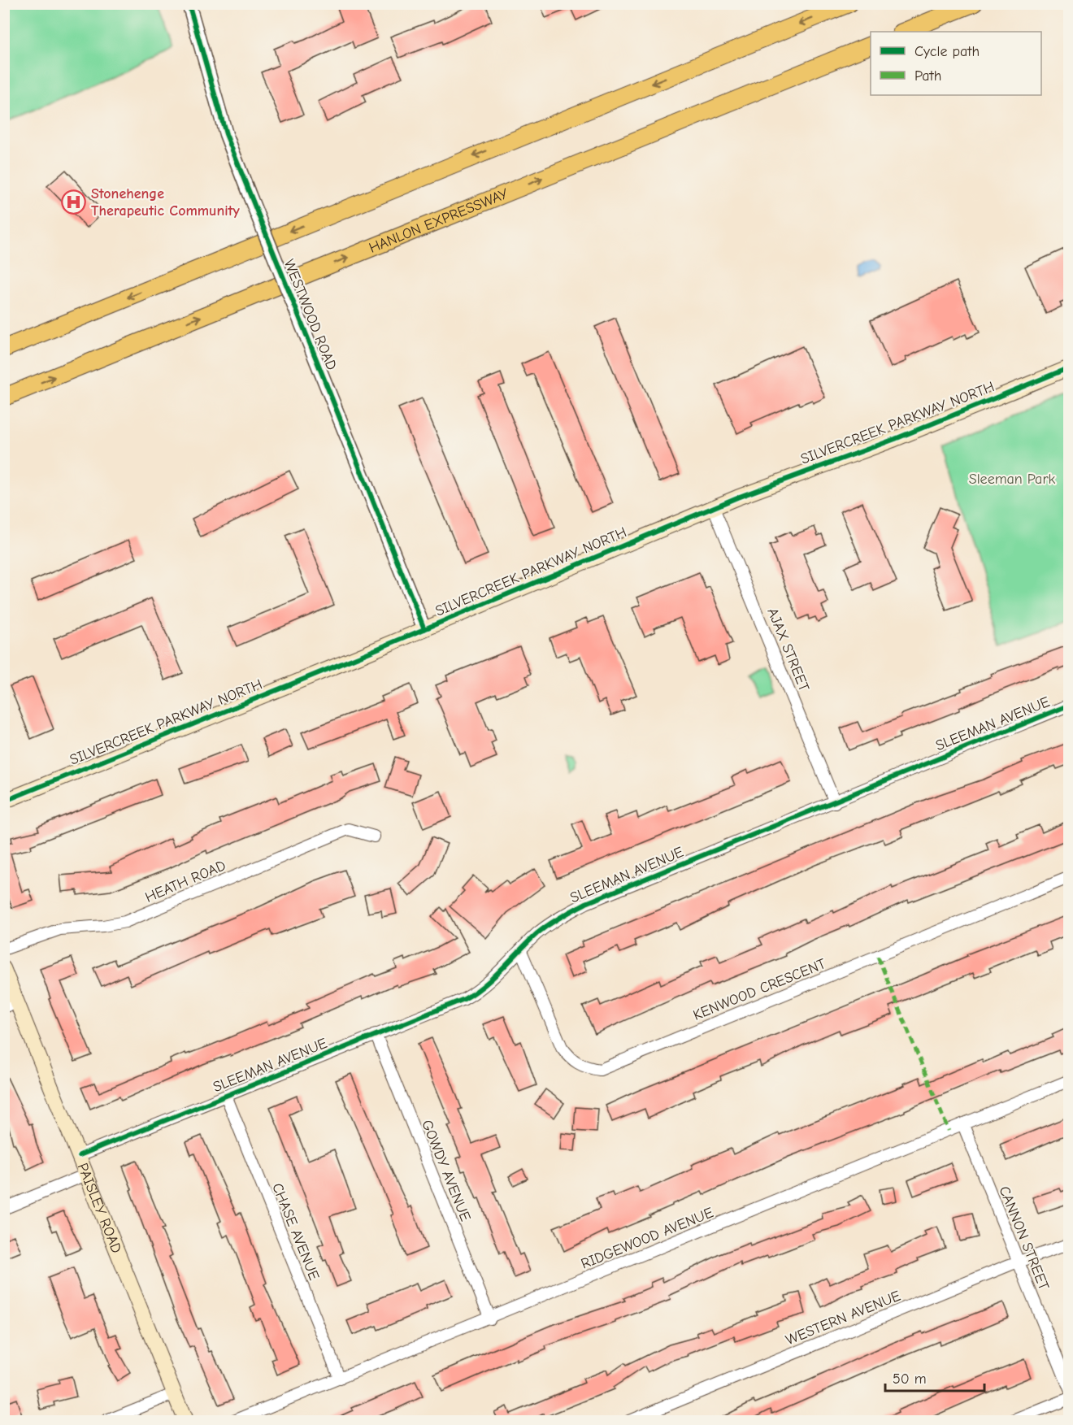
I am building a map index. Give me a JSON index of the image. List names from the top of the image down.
{
  "streets": {
    "highway": ["HANLON EXPRESSWAY"],
    "main road": ["SILVERCREEK PARKWAY NORTH", "PAISLEY ROAD"],
    "street": [
      "WESTWOOD ROAD",
      "AJAX STREET",
      "SLEEMAN AVENUE",
      "HEATH ROAD",
      "KENWOOD CRESCENT",
      "GOWDY AVENUE",
      "CHASE AVENUE",
      "RIDGEWOOD AVENUE",
      "CANNON STREET",
      "WESTERN AVENUE"
    ]
  },
  "crossings": [
    ["WESTWOOD ROAD", "SILVERCREEK PARKWAY NORTH"],
    ["SILVERCREEK PARKWAY NORTH", "AJAX STREET"],
    ["AJAX STREET", "SLEEMAN AVENUE"],
    ["SLEEMAN AVENUE", "KENWOOD CRESCENT"],
    ["SLEEMAN AVENUE", "GOWDY AVENUE"],
    ["SLEEMAN AVENUE", "PAISLEY ROAD"],
    ["SLEEMAN AVENUE", "CHASE AVENUE"],
    ["GOWDY AVENUE", "RIDGEWOOD AVENUE"],
    ["CHASE AVENUE", "RIDGEWOOD AVENUE"],
    ["RIDGEWOOD AVENUE", "CANNON STREET"],
    ["CANNON STREET", "WESTERN AVENUE"]
  ],
  "parks": ["Sleeman Park"],
  "places": {
    "hospital": ["Stonehenge Therapeutic Community"]
  },
  "legend": ["Cycle path", "Path"],
  "scale_bar": "50 m"
}
